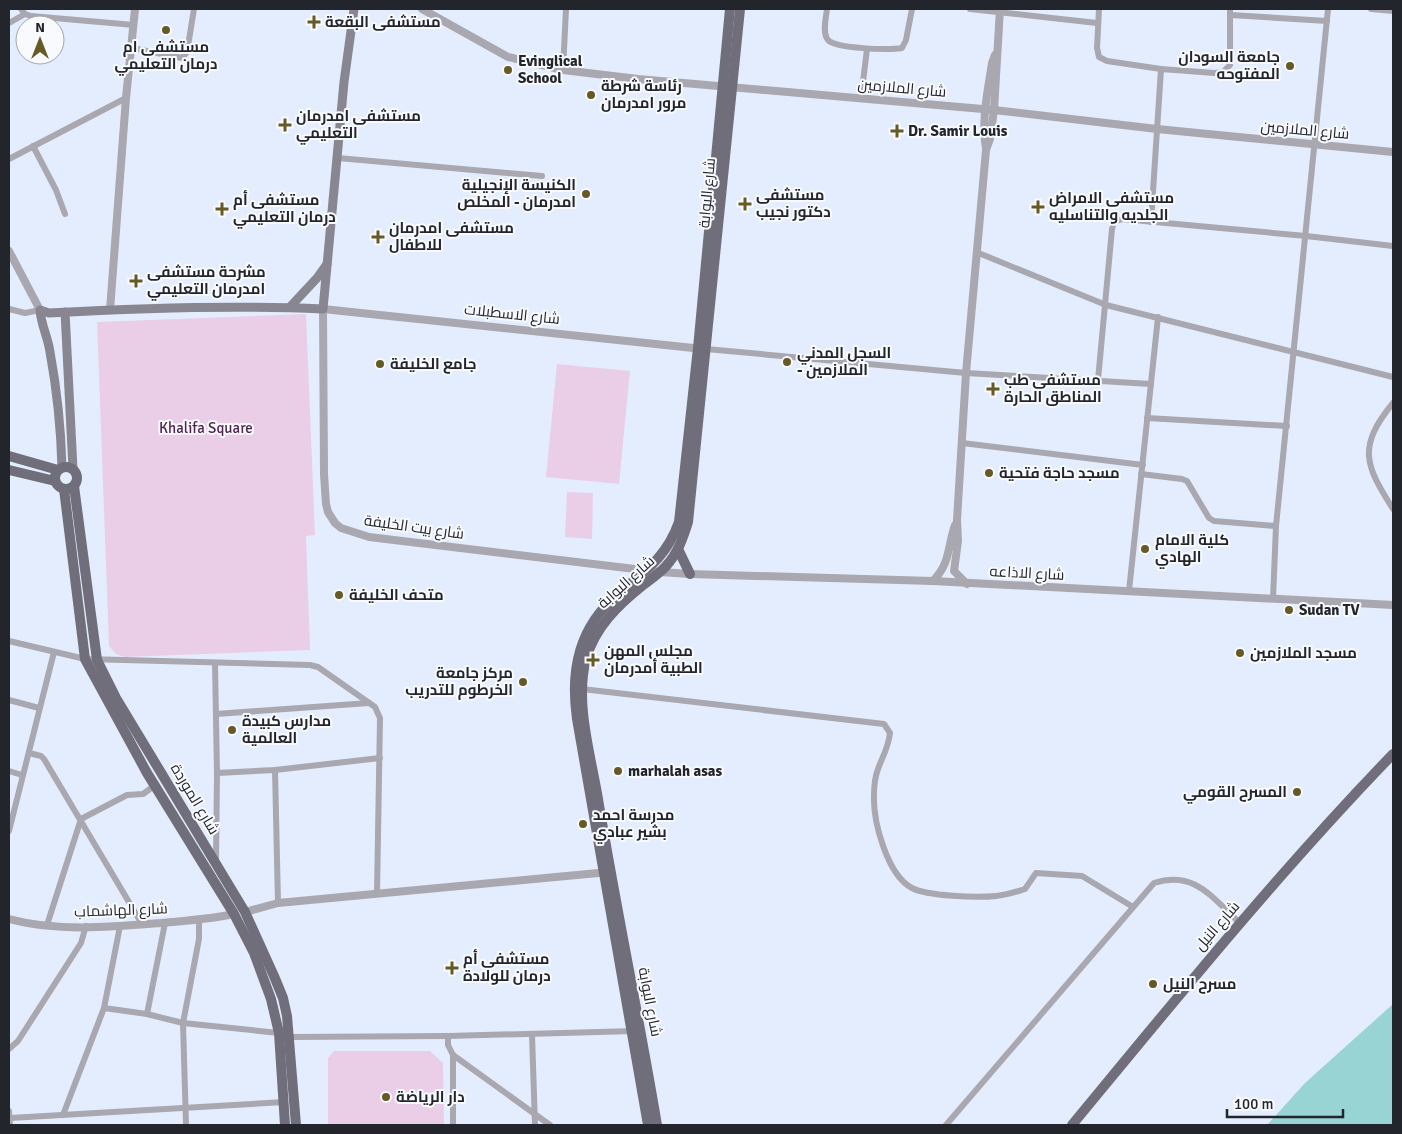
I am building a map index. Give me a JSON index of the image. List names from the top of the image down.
{
  "streets": {
    "main road": ["شارع البوابة", "شارع الموردة", "شارع النيل"],
    "street": [
      "شارع الملازمين",
      "شارع الاسطبلات",
      "شارع بيت الخليفة",
      "شارع الاذاعه",
      "شارع الهاشماب"
    ]
  },
  "crossings": [
    ["شارع الملازمين", "شارع البوابة"],
    ["شارع البوابة", "شارع الاسطبلات"],
    ["شارع البوابة", "شارع بيت الخليفة"],
    ["شارع البوابة", "شارع الاذاعه"],
    ["شارع الاسطبلات", "شارع بيت الخليفة"],
    ["شارع بيت الخليفة", "شارع الاذاعه"],
    ["شارع الموردة", "شارع الهاشماب"]
  ],
  "parks": ["Khalifa Square"],
  "places": {
    "health": [
      "مستشفى البقعة",
      "مستشفى امدرمان التعليمي",
      "Dr. Samir Louis",
      "مستشفى دكتور نجيب",
      "مستشفى الامراض الجلديه والتناسليه",
      "مستشفى أم درمان التعليمي",
      "مستشفى امدرمان للاطفال",
      "مشرحة مستشفى امدرمان التعليمي",
      "مستشفى طب المناطق الحارة",
      "مجلس المهن الطبية أمدرمان",
      "مستشفى أم درمان للولادة"
    ],
    "other": [
      "مستشفى ام درمان التعليمي",
      "جامعة السودان المفتوحه",
      "Evinglical School",
      "رئاسة شرطة مرور امدرمان",
      "الكنيسة الإنجيلية امدرمان - المخلص",
      "السجل المدني - الملازمين",
      "جامع الخليفة",
      "مسجد حاجة فتحية",
      "كلية الامام الهادي",
      "متحف الخليفة",
      "Sudan TV",
      "مسجد الملازمين",
      "مركز جامعة الخرطوم للتدريب",
      "مدارس كبيدة العالمية",
      "marhalah asas",
      "المسرح القومي",
      "مدرسة احمد بشير عبادي",
      "مسرح النيل",
      "دار الرياضة"
    ]
  },
  "scale_bar": "100 m",
  "north": "top"
}
